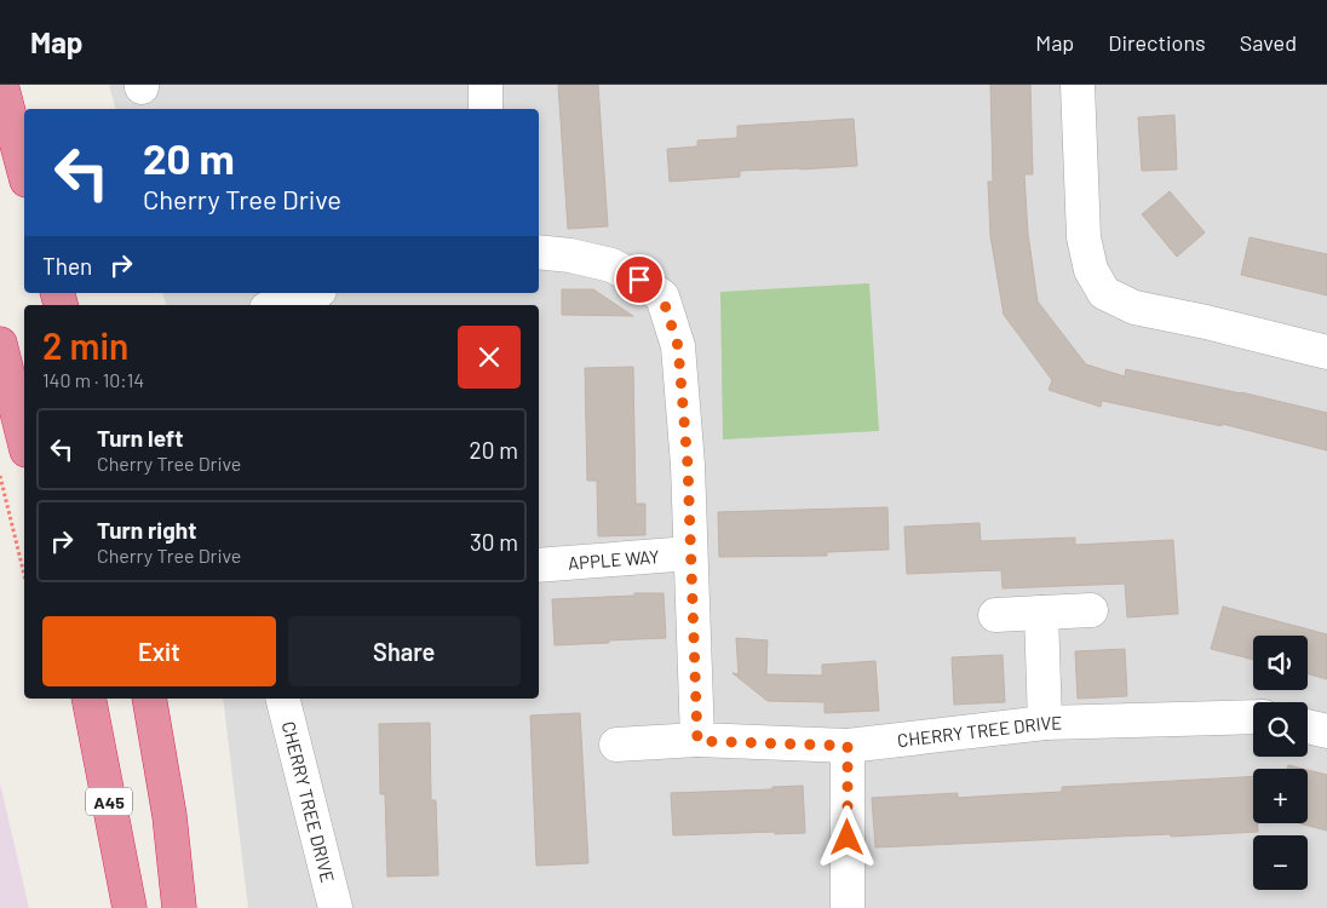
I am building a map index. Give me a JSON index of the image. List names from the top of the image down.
{
  "streets": {
    "highway": ["A45"],
    "street": ["APPLE WAY", "CHERRY TREE DRIVE"]
  },
  "page": {
    "header": "Map",
    "nav": ["Map", "Directions", "Saved"],
    "turn": ["20 m", "Cherry Tree Drive"],
    "then": "Then",
    "heading": ["2 min", "140 m · 10:14"],
    "list": [
      {
        "name": "Turn left",
        "note": "Cherry Tree Drive",
        "value": "20 m"
      },
      {
        "name": "Turn right",
        "note": "Cherry Tree Drive",
        "value": "30 m"
      }
    ],
    "buttons": ["Exit", "Share"],
    "map_buttons": ["+", "−"]
  }
}
